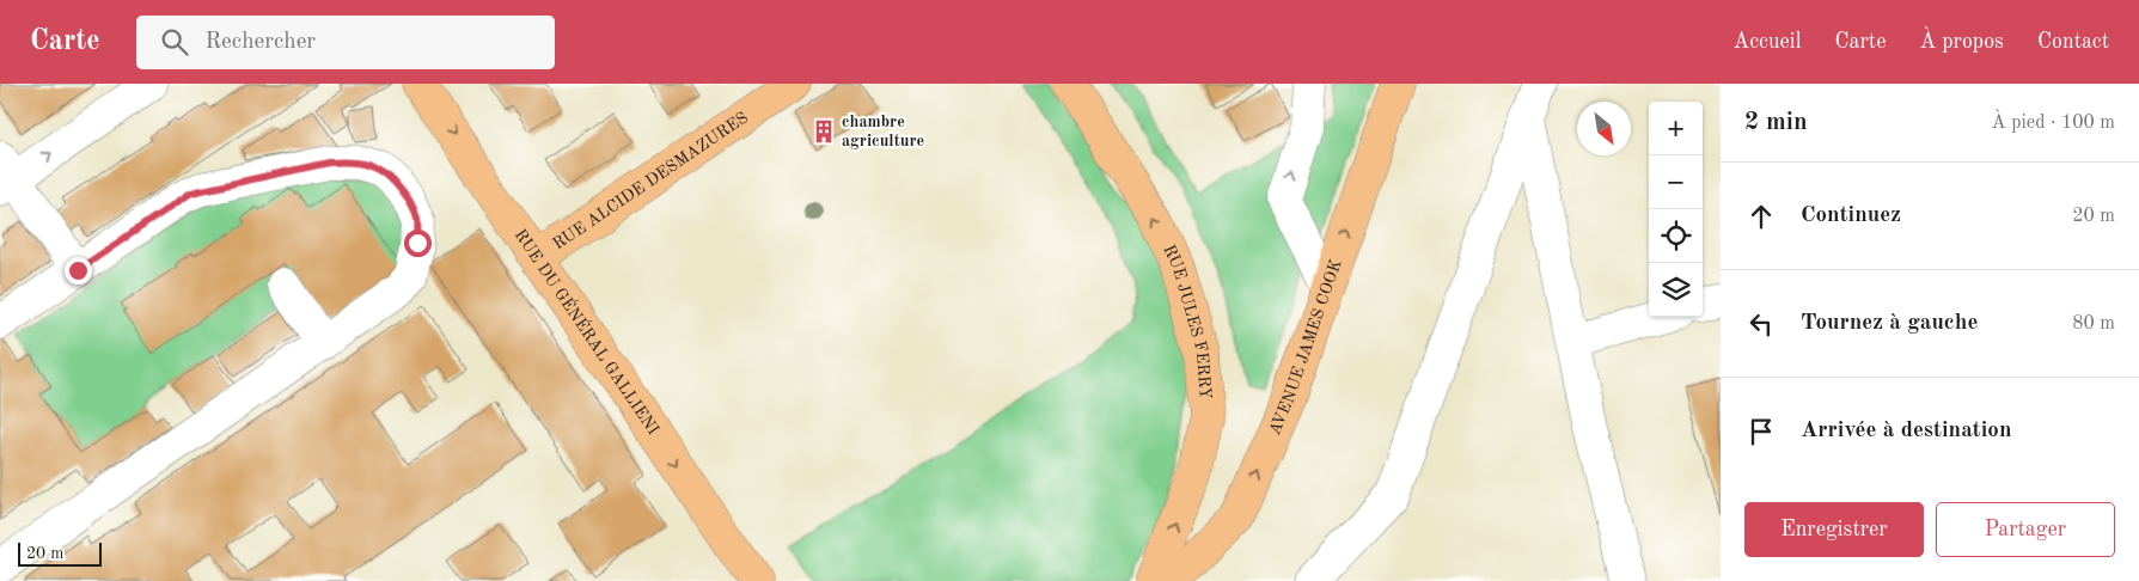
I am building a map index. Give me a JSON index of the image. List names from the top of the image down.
{
  "streets": {
    "main road": [
      "RUE ALCIDE DESMAZURES",
      "RUE JULES FERRY",
      "RUE DU GÉNÉRAL GALLIENI",
      "AVENUE JAMES COOK"
    ]
  },
  "crossings": [
    ["RUE ALCIDE DESMAZURES", "RUE DU GÉNÉRAL GALLIENI"]
  ],
  "one_way": ["RUE JULES FERRY", "RUE DU GÉNÉRAL GALLIENI", "AVENUE JAMES COOK"],
  "places": {
    "building": ["chambre agriculture"]
  },
  "scale_bar": "20 m",
  "north": "bottom right",
  "page": {
    "header": "Carte",
    "search": "Rechercher",
    "nav": [
      "Accueil",
      "Carte",
      "À propos",
      "Contact"
    ],
    "heading": ["2 min", "À pied · 100 m"],
    "map_buttons": ["+", "−"],
    "list": [
      ["Continuez", "20 m"],
      ["Tournez à gauche", "80 m"],
      "Arrivée à destination"
    ],
    "buttons": ["Enregistrer", "Partager"],
    "scale": "20 m"
  }
}
